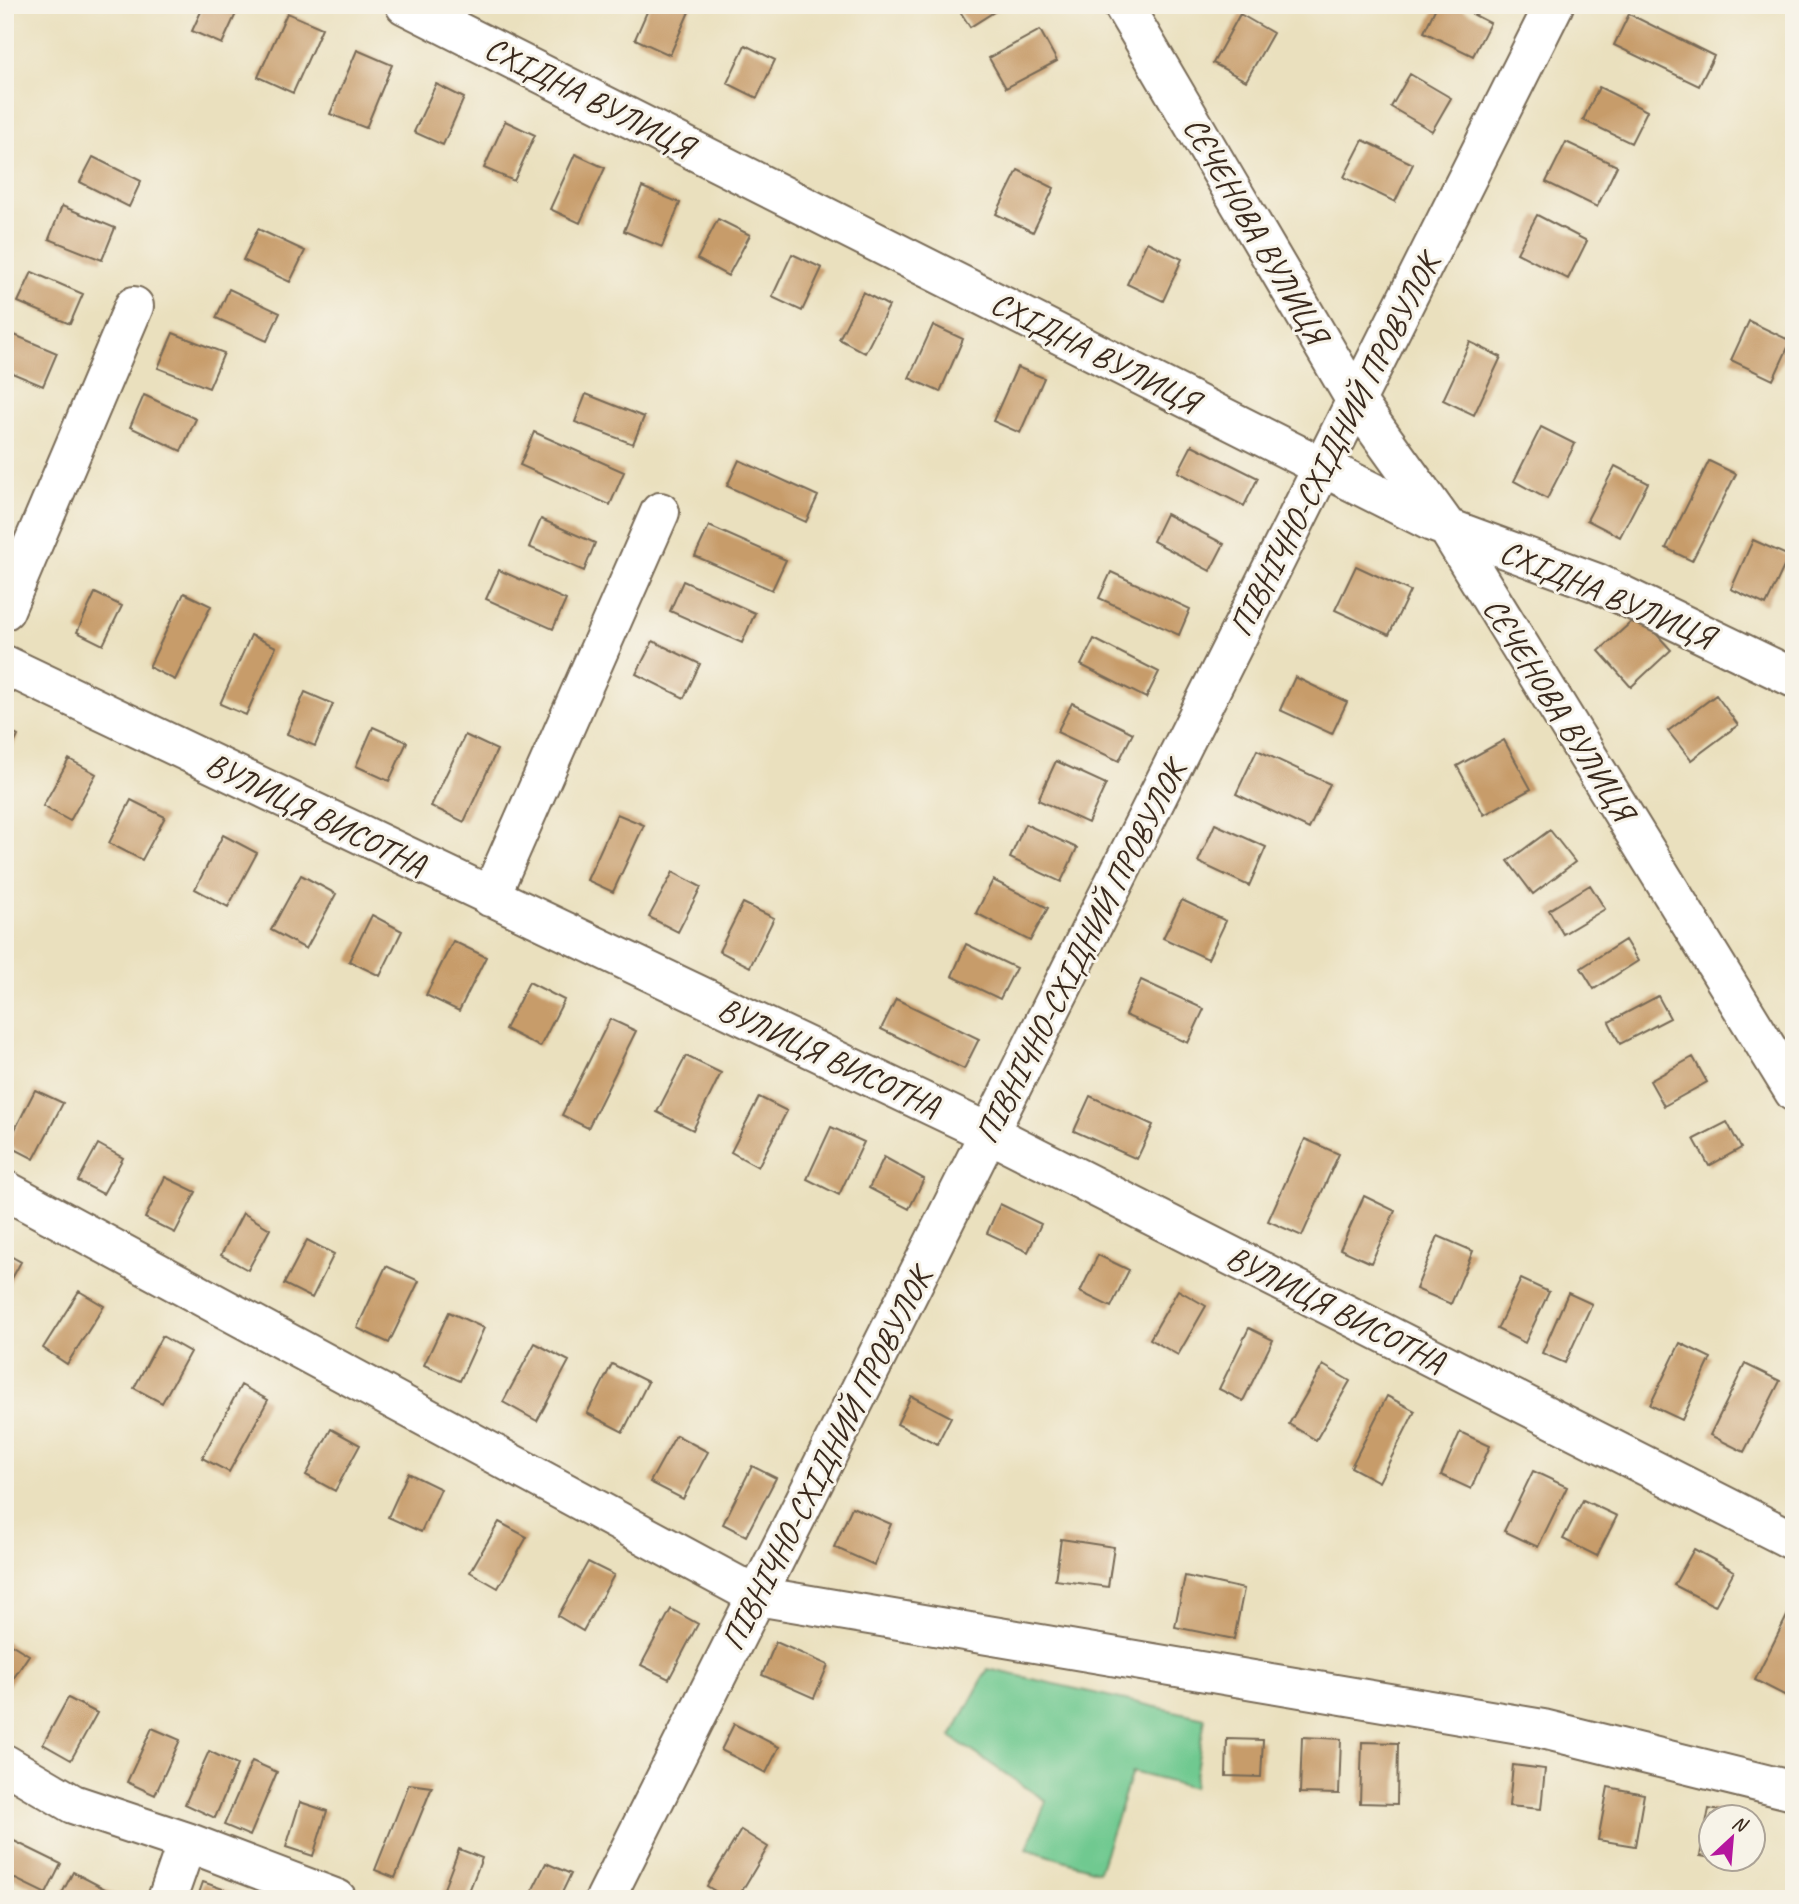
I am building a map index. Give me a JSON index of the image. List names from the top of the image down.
{
  "streets": {
    "street": [
      "СХІДНА ВУЛИЦЯ",
      "СЄЧЕНОВА ВУЛИЦЯ",
      "ПІВНІЧНО-СХІДНИЙ ПРОВУЛОК",
      "ВУЛИЦЯ ВИСОТНА"
    ]
  },
  "crossings": [
    ["СХІДНА ВУЛИЦЯ", "СЄЧЕНОВА ВУЛИЦЯ"],
    ["СХІДНА ВУЛИЦЯ", "ПІВНІЧНО-СХІДНИЙ ПРОВУЛОК"],
    ["СЄЧЕНОВА ВУЛИЦЯ", "ПІВНІЧНО-СХІДНИЙ ПРОВУЛОК"],
    ["ПІВНІЧНО-СХІДНИЙ ПРОВУЛОК", "ВУЛИЦЯ ВИСОТНА"]
  ],
  "north": "top right"
}
